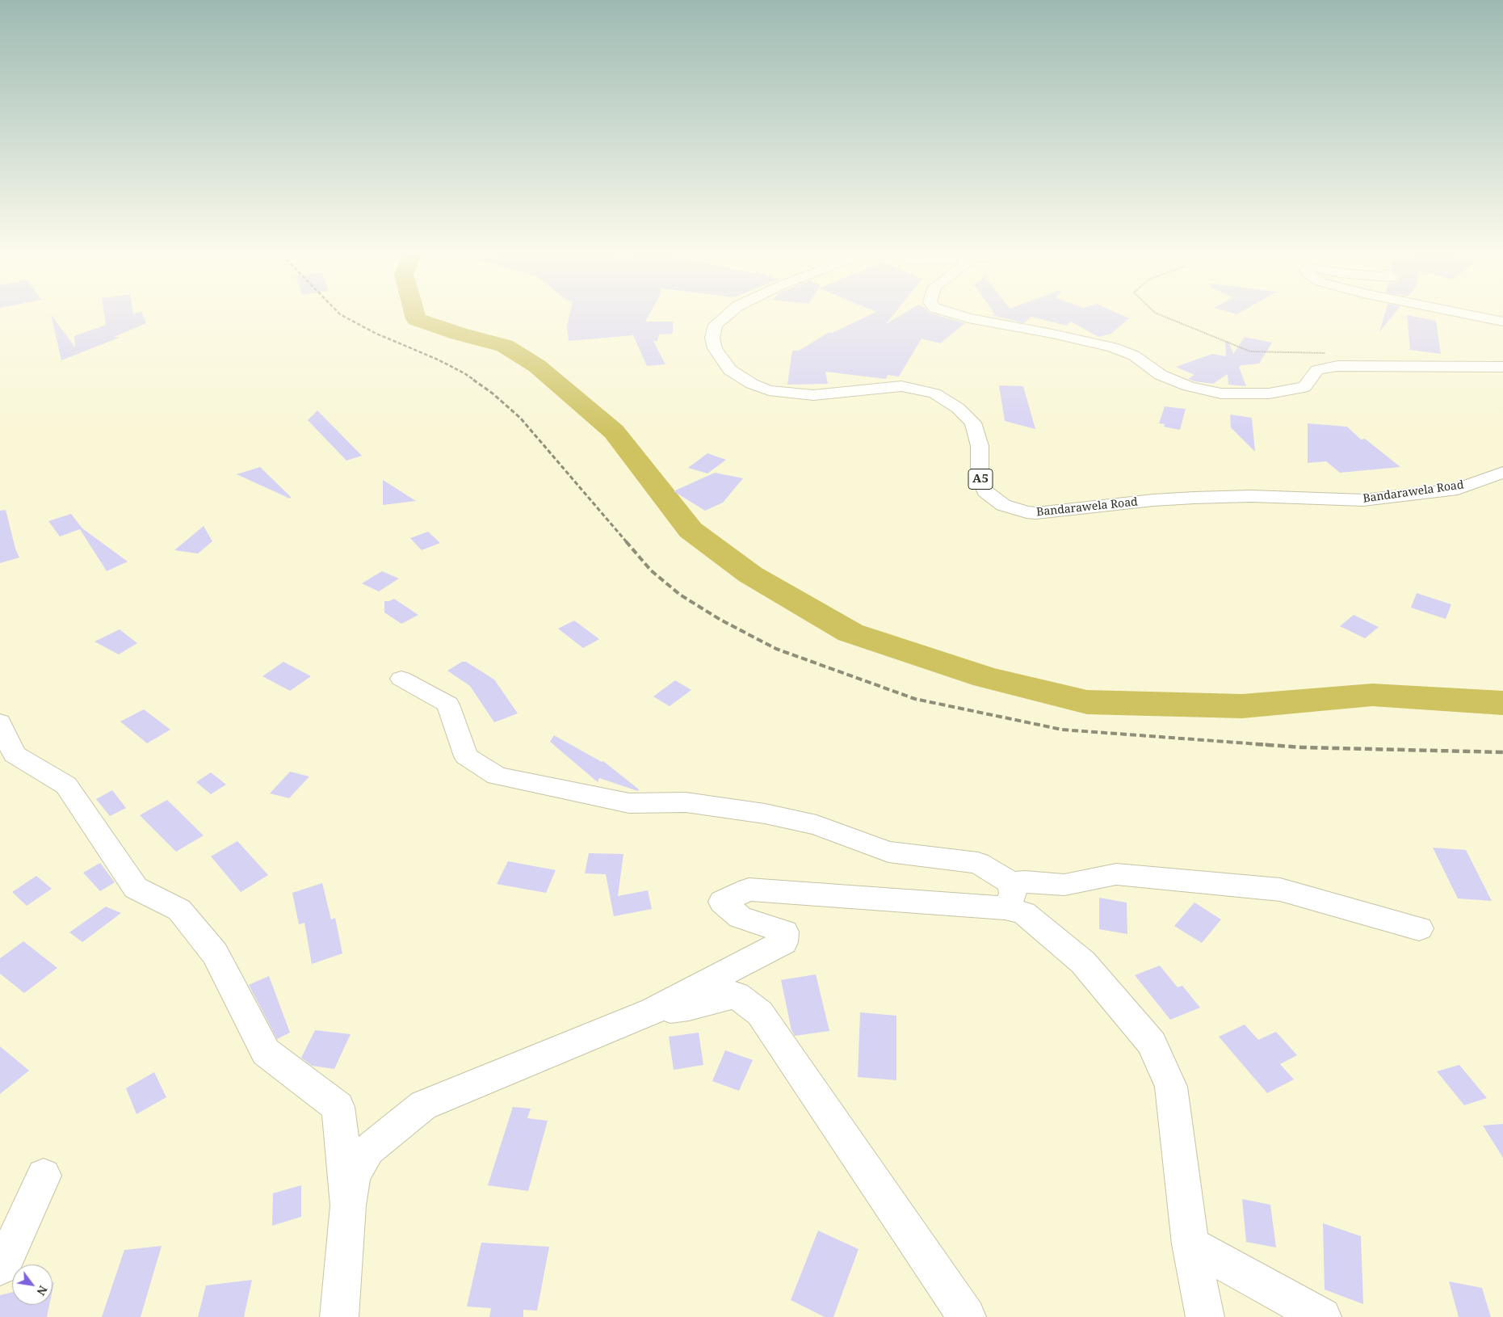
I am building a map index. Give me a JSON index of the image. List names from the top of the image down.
{
  "streets": {
    "main road": ["A5", "Bandarawela Road"]
  },
  "north": "bottom right"
}
